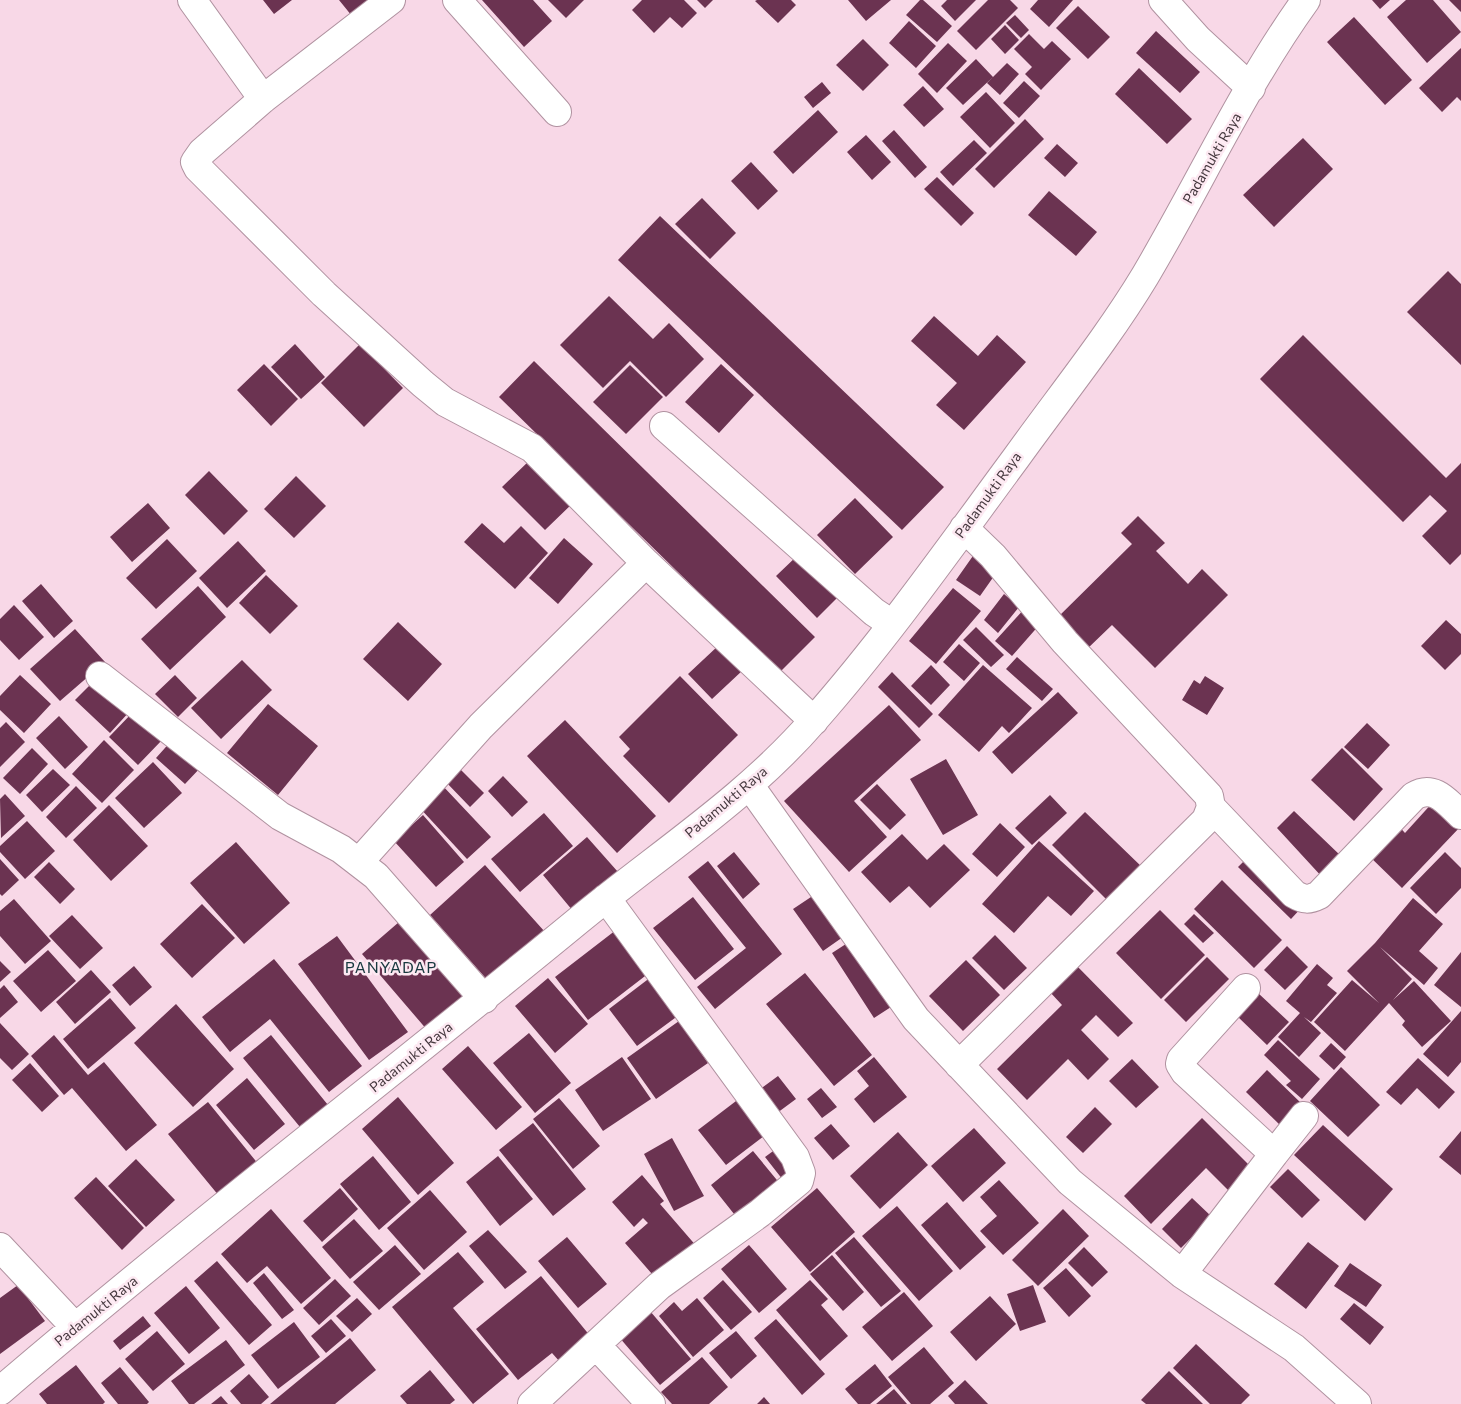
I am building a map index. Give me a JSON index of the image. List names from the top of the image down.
{
  "streets": {
    "street": ["Padamukti Raya"]
  },
  "districts": ["PANYADAP"]
}
